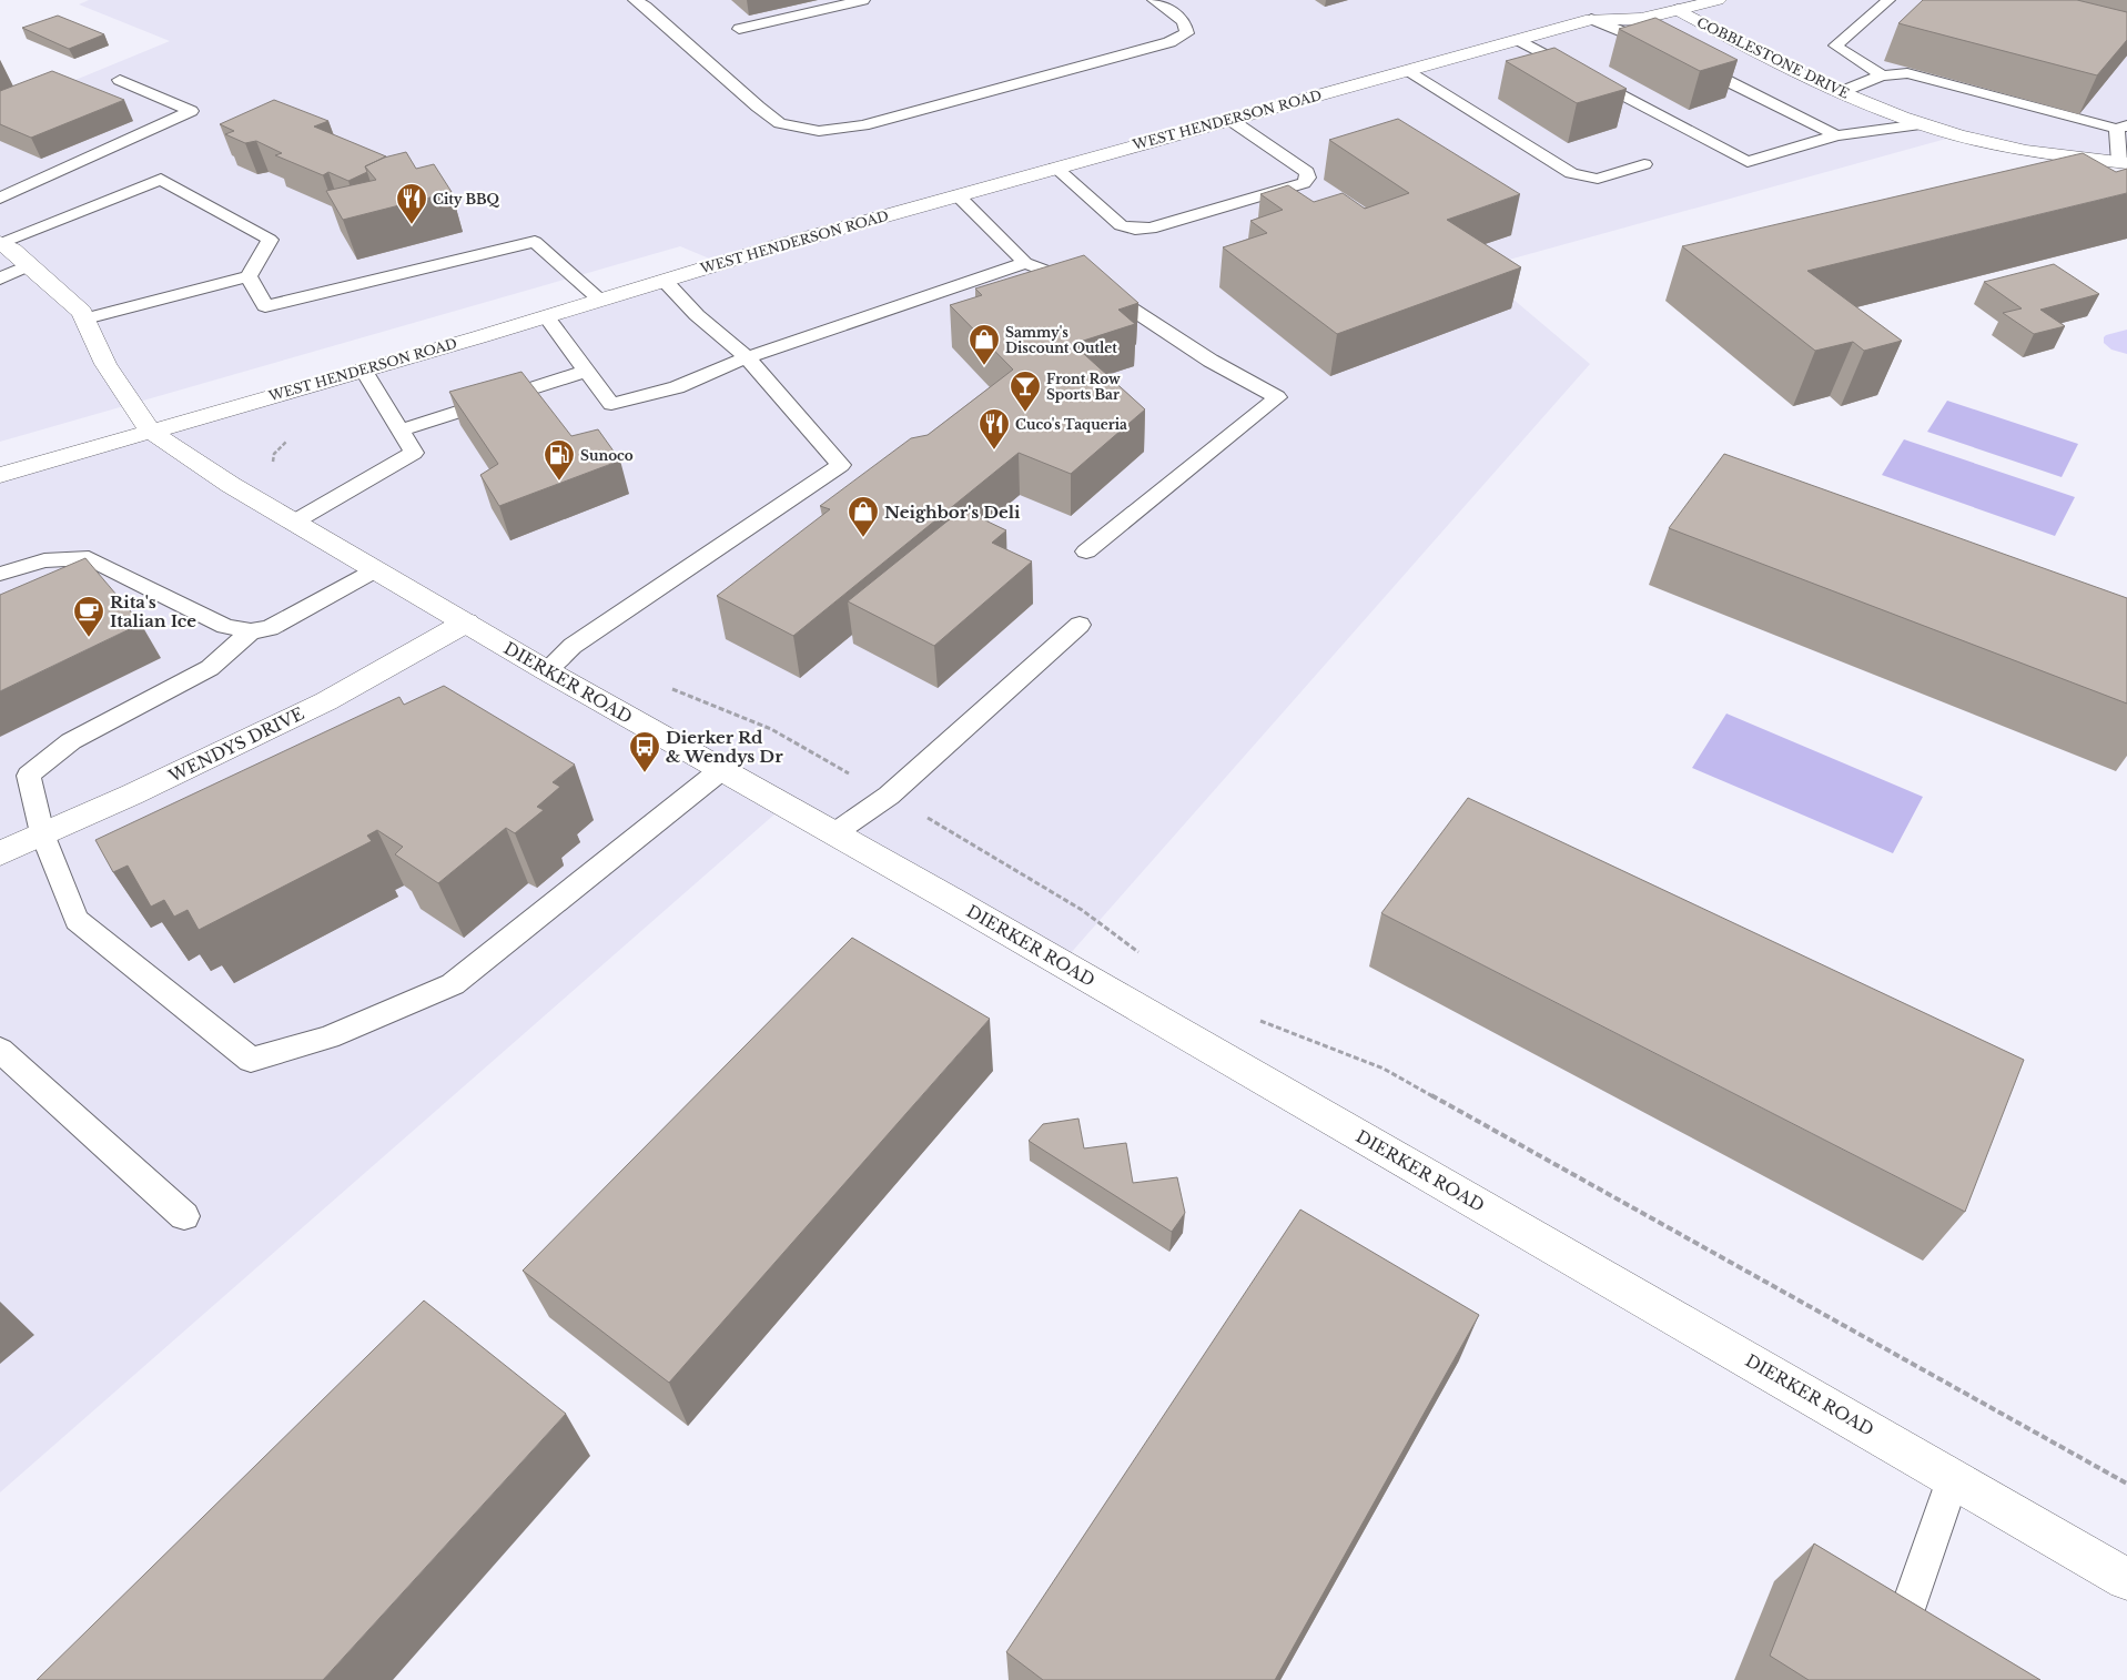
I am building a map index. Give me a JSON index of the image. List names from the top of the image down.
{
  "streets": {
    "street": [
      "COBBLESTONE DRIVE",
      "WEST HENDERSON ROAD",
      "DIERKER ROAD",
      "WENDYS DRIVE"
    ]
  },
  "crossings": [
    ["COBBLESTONE DRIVE", "WEST HENDERSON ROAD"],
    ["WEST HENDERSON ROAD", "DIERKER ROAD"],
    ["DIERKER ROAD", "WENDYS DRIVE"]
  ],
  "places": {
    "restaurant": ["City BBQ", "Cuco's Taqueria"],
    "shop": ["Sammy's Discount Outlet", "Neighbor's Deli"],
    "bar": ["Front Row Sports Bar"],
    "fuel station": ["Sunoco"],
    "cafe": ["Rita's Italian Ice"],
    "bus stop": ["Dierker Rd & Wendys Dr"]
  }
}
